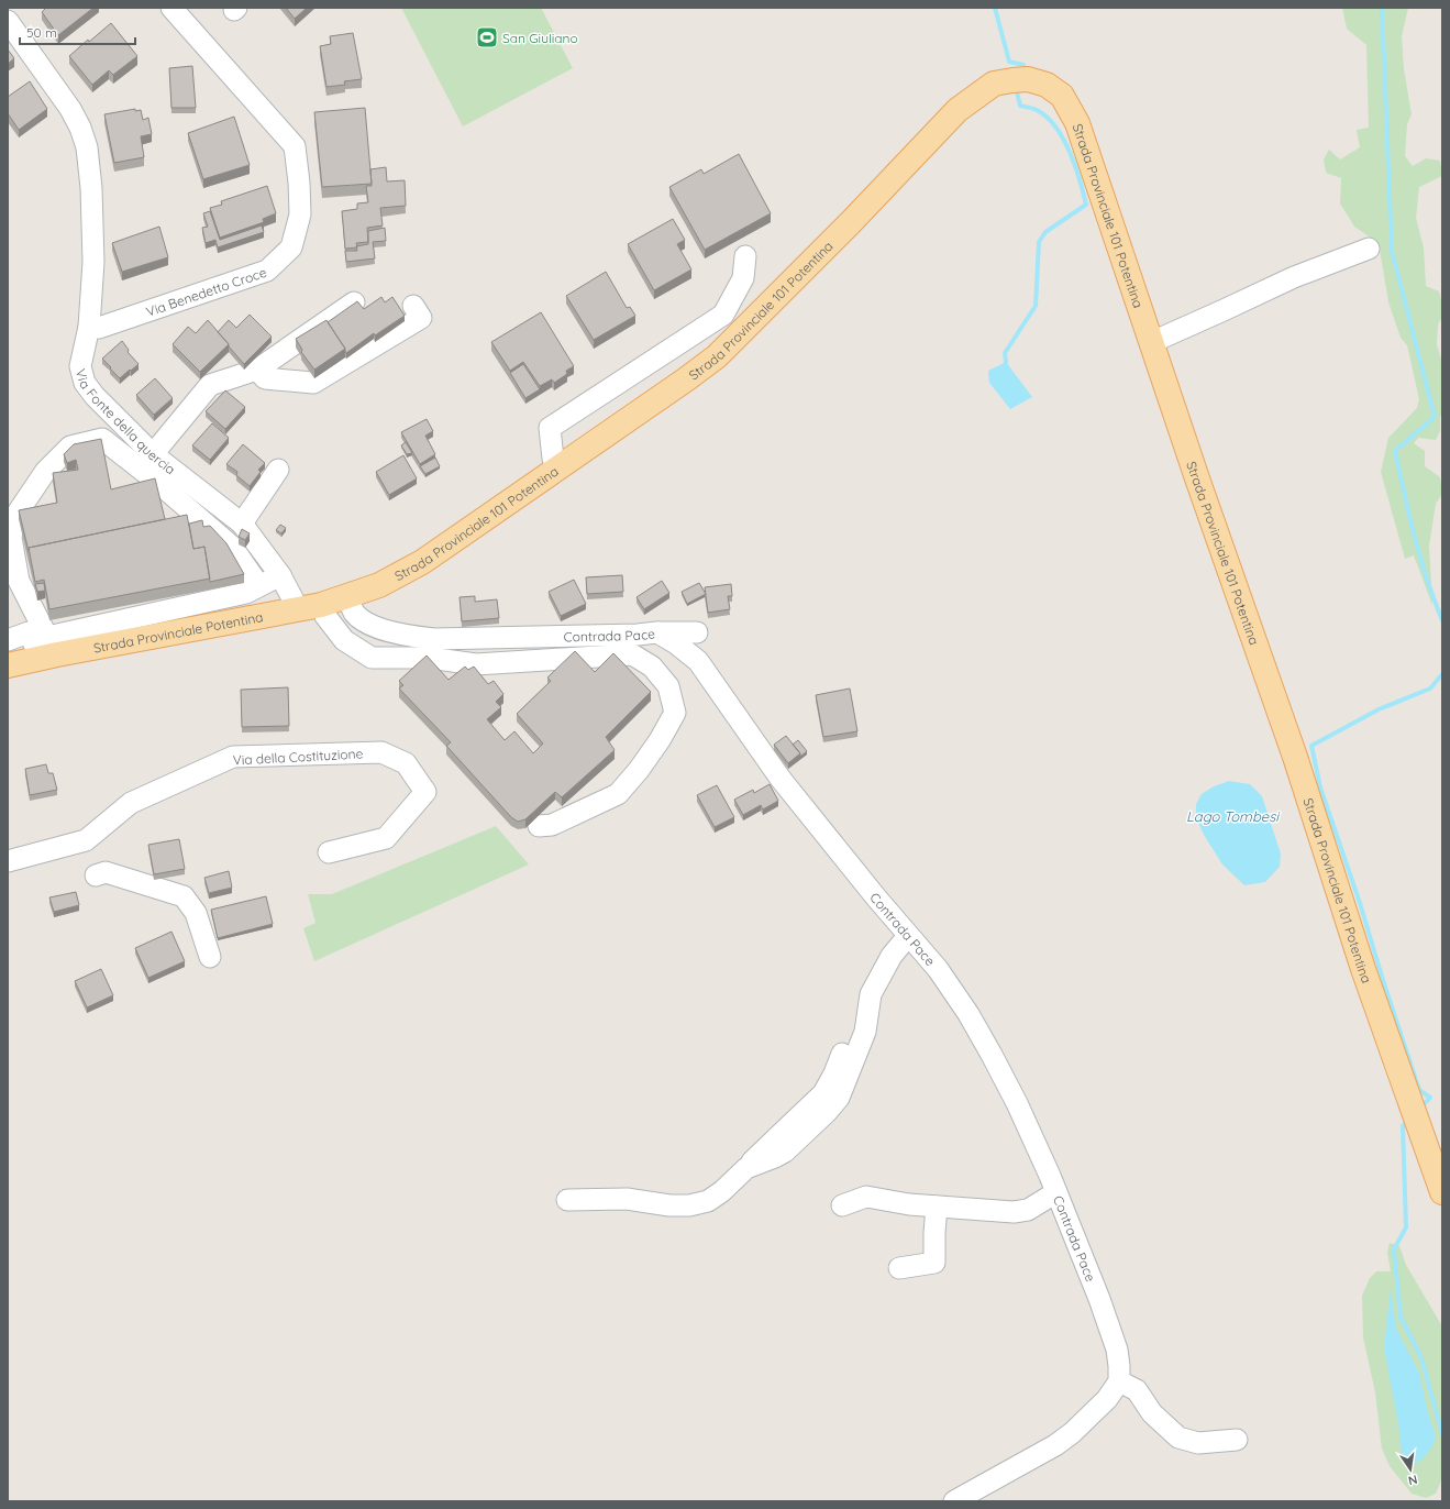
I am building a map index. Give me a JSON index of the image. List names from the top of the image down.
{
  "streets": {
    "main road": ["Strada Provinciale 101 Potentina", "Strada Provinciale Potentina"],
    "street": [
      "Via Benedetto Croce",
      "Via Fonte della quercia",
      "Contrada Pace",
      "Via della Costituzione"
    ]
  },
  "crossings": [
    ["Strada Provinciale 101 Potentina", "Strada Provinciale Potentina"],
    ["Strada Provinciale 101 Potentina", "Contrada Pace"],
    ["Via Benedetto Croce", "Via Fonte della quercia"],
    ["Via Fonte della quercia", "Strada Provinciale Potentina"],
    ["Strada Provinciale Potentina", "Contrada Pace"]
  ],
  "water": ["Lago Tombesi"],
  "places": {
    "sports": ["San Giuliano"]
  },
  "scale_bar": "50 m",
  "north": "bottom"
}
